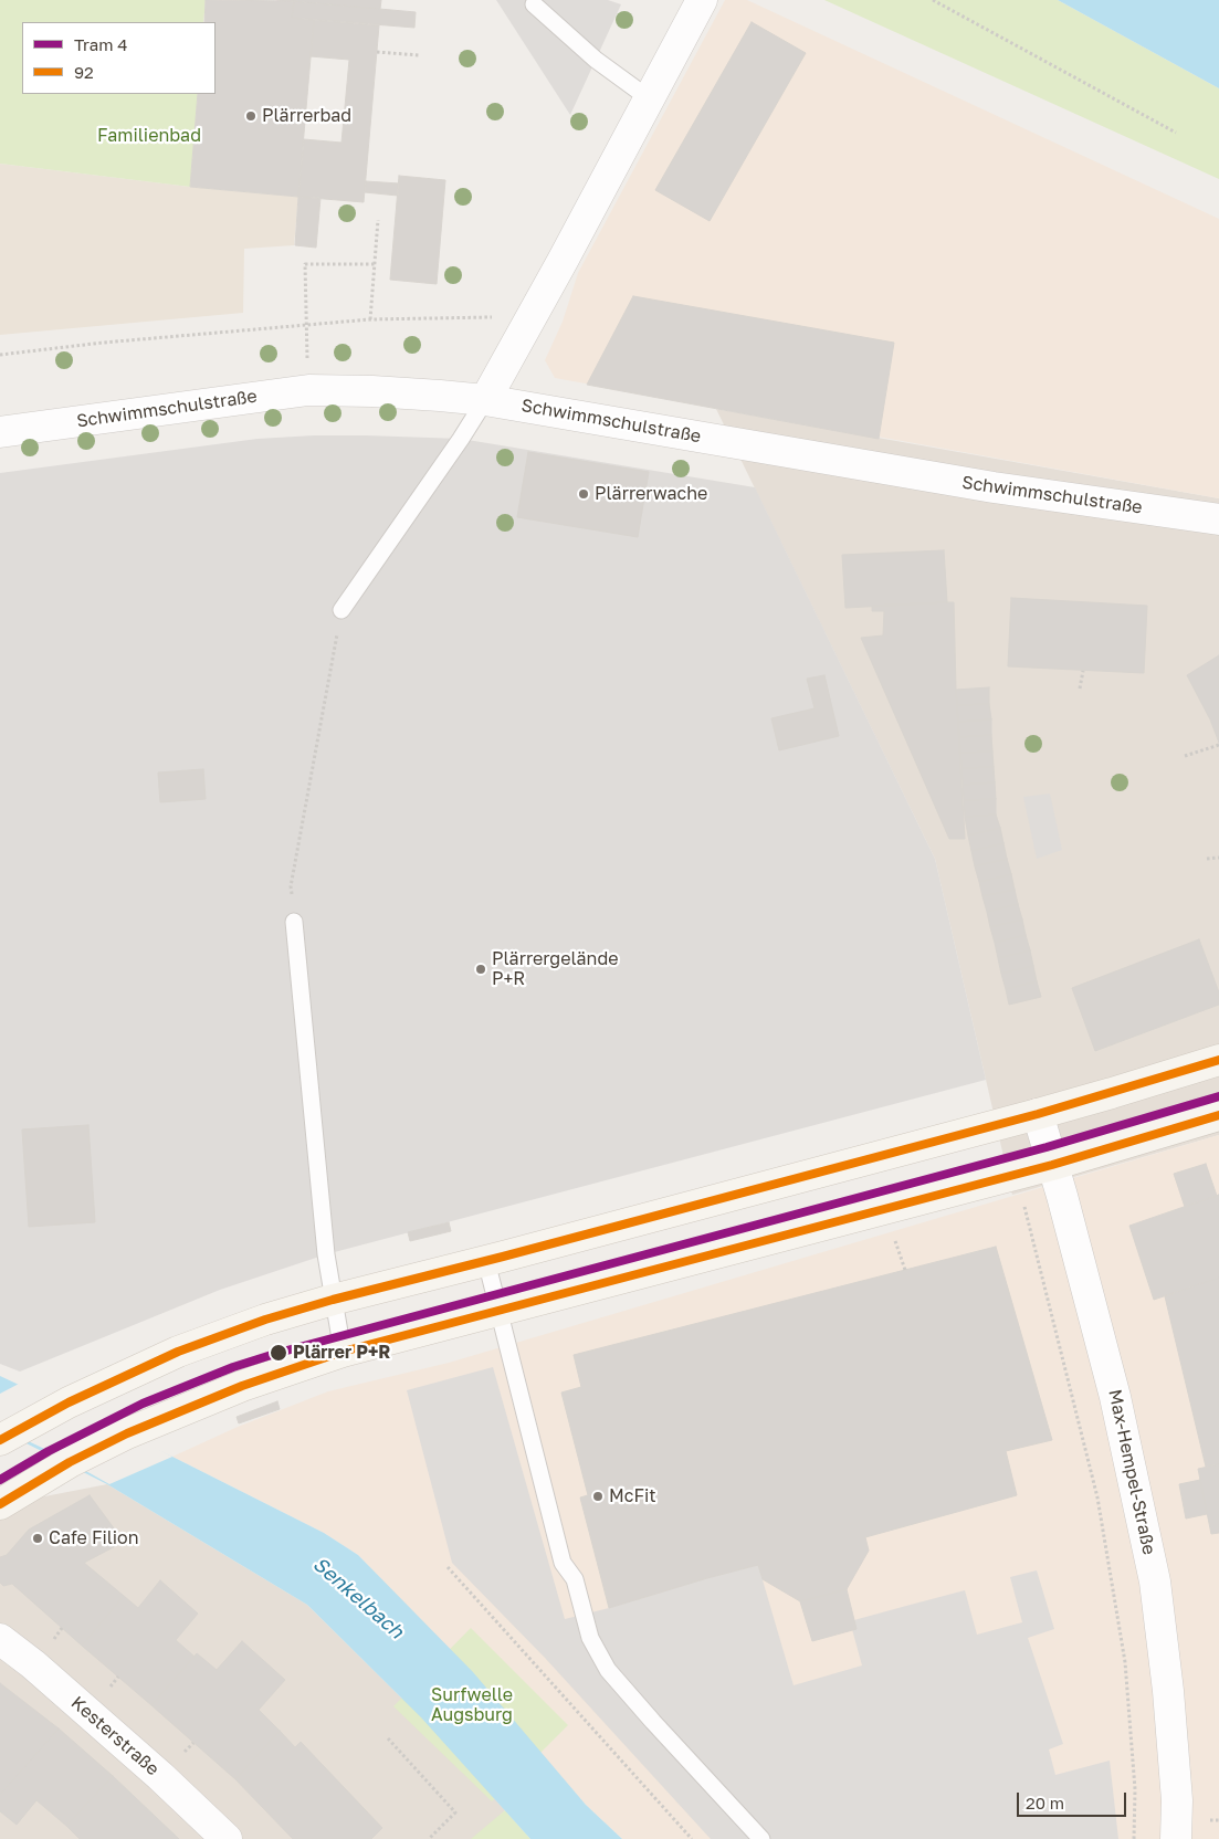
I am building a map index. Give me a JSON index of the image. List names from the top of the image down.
{
  "streets": {
    "street": ["Schwimmschulstraße", "Max-Hempel-Straße", "Kesterstraße"]
  },
  "water": ["Senkelbach"],
  "parks": ["Familienbad", "Surfwelle Augsburg"],
  "places": [
    "Plärrerbad",
    "Plärrerwache",
    "Plärrergelände P+R",
    "Plärrer P+R",
    "McFit",
    "Cafe Filion"
  ],
  "lines": ["transit line 92", "tram line 4"],
  "legend": ["Tram 4", "92"],
  "scale_bar": "20 m"
}
